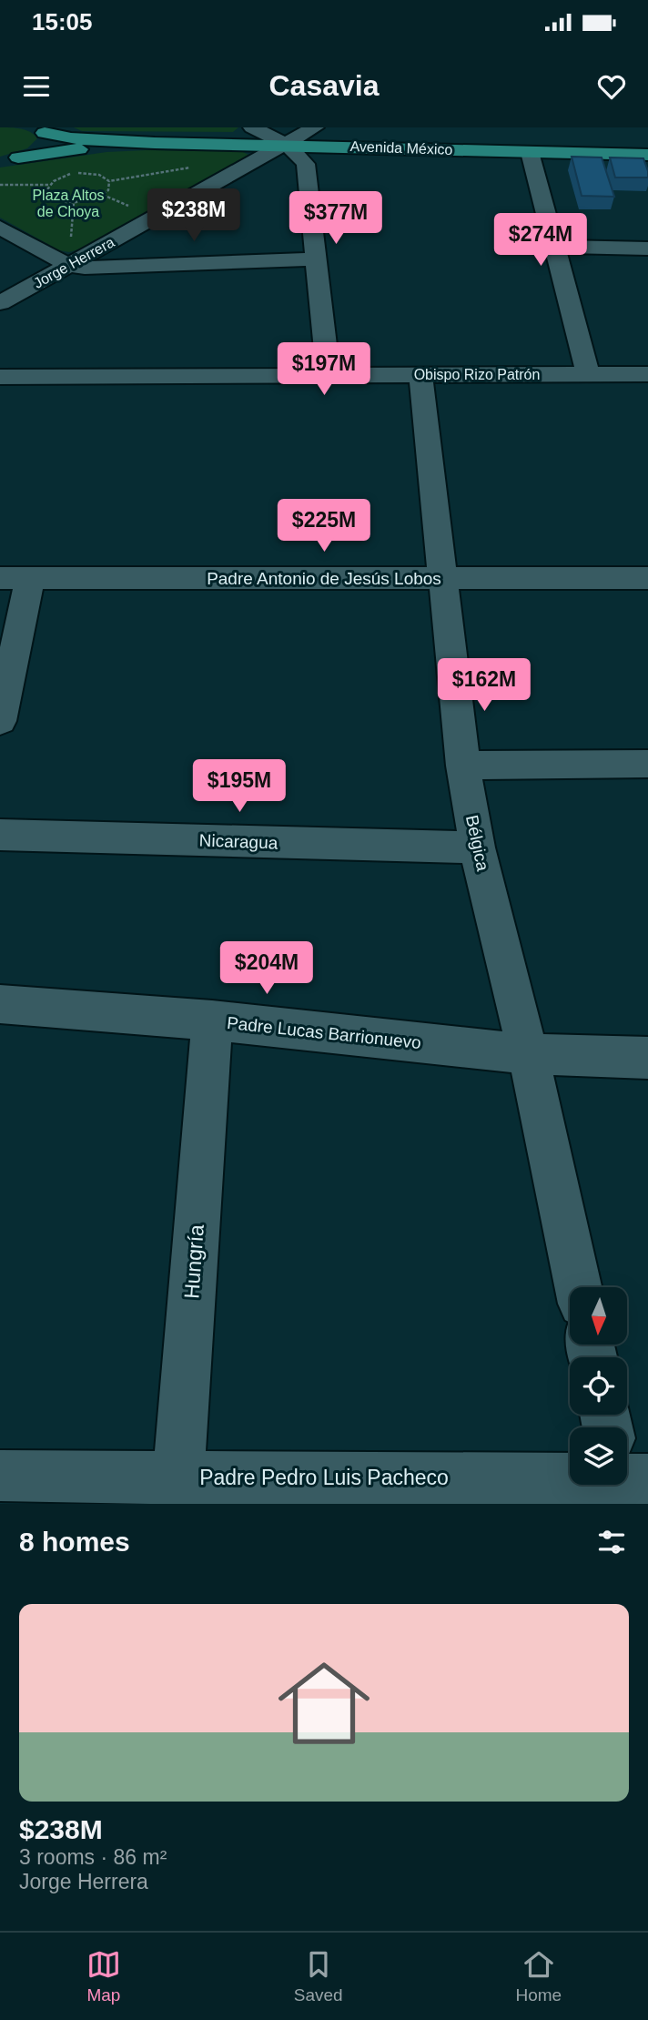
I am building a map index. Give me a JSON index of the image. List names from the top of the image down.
{
  "streets": {
    "main road": ["Avenida México"],
    "street": [
      "Jorge Herrera",
      "Obispo Rizo Patrón",
      "Padre Antonio de Jesús Lobos",
      "Nicaragua",
      "Bélgica",
      "Padre Lucas Barrionuevo",
      "Hungría",
      "Padre Pedro Luis Pacheco"
    ]
  },
  "crossings": [
    ["Avenida México", "Jorge Herrera"],
    ["Obispo Rizo Patrón", "Bélgica"],
    ["Padre Antonio de Jesús Lobos", "Bélgica"],
    ["Nicaragua", "Bélgica"],
    ["Bélgica", "Padre Lucas Barrionuevo"],
    ["Padre Lucas Barrionuevo", "Hungría"],
    ["Hungría", "Padre Pedro Luis Pacheco"]
  ],
  "parks": ["Plaza Altos de Choya"],
  "north": "bottom",
  "page": {
    "status": "15:05",
    "header": "Casavia",
    "price": [
      "$238M",
      "$377M",
      "$274M",
      "$197M",
      "$225M",
      "$162M",
      "$195M",
      "$204M"
    ],
    "heading": "8 homes",
    "list": [
      {
        "name": "$238M",
        "note": "3 rooms · 86 m² · Jorge Herrera"
      }
    ],
    "tabs": ["Map", "Saved", "Home"]
  }
}
